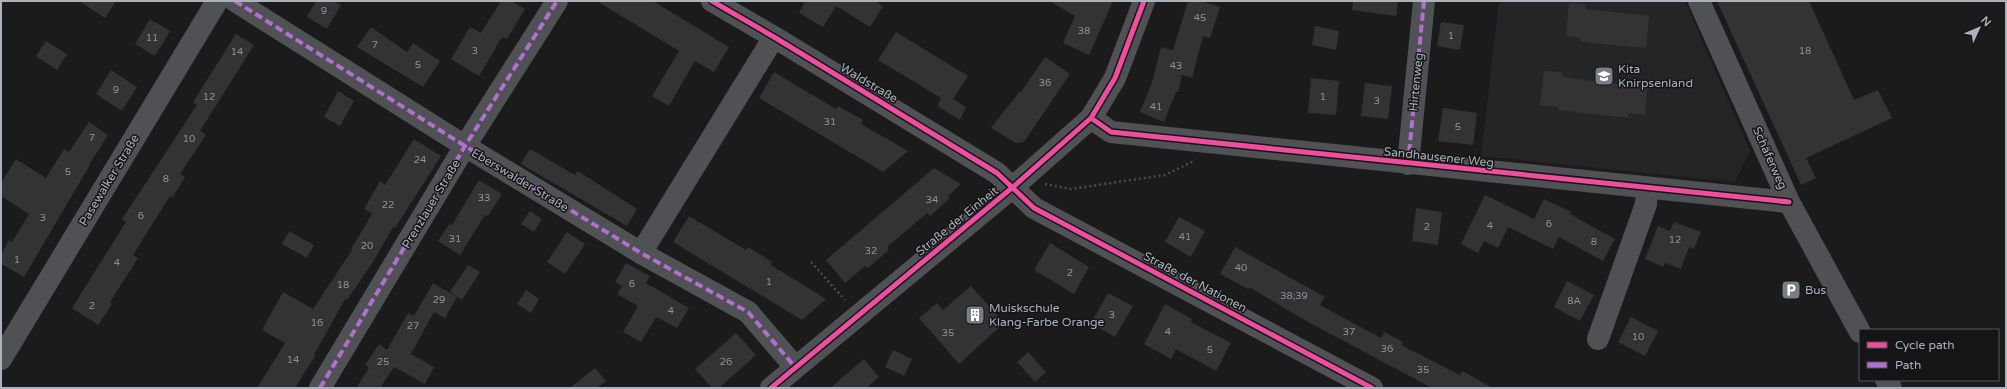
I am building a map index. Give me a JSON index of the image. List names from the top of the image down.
{
  "streets": {
    "street": [
      "Hirtenweg",
      "Waldstraße",
      "Sandhausener Weg",
      "Schäferweg",
      "Pasewalker Straße",
      "Eberswalder Straße",
      "Prenzlauer Straße",
      "Straße der Einheit",
      "Straße der Nationen"
    ]
  },
  "crossings": [
    ["Hirtenweg", "Sandhausener Weg"],
    ["Waldstraße", "Straße der Einheit"],
    ["Waldstraße", "Straße der Nationen"],
    ["Sandhausener Weg", "Schäferweg"],
    ["Sandhausener Weg", "Straße der Einheit"],
    ["Eberswalder Straße", "Prenzlauer Straße"],
    ["Eberswalder Straße", "Straße der Einheit"],
    ["Straße der Einheit", "Straße der Nationen"]
  ],
  "places": {
    "school or university": ["Kita Knirpsenland"],
    "parking": ["Bus"],
    "building": ["Muiskschule Klang-Farbe Orange"]
  },
  "house_numbers": [
    "9",
    "45",
    "38",
    "1",
    "11",
    "7",
    "3",
    "18",
    "14",
    "5",
    "43",
    "36",
    "9",
    "12",
    "1",
    "3",
    "41",
    "31",
    "5",
    "7",
    "10",
    "24",
    "5",
    "8",
    "33",
    "34",
    "22",
    "6",
    "3",
    "6",
    "4",
    "2",
    "41",
    "31",
    "12",
    "8",
    "20",
    "32",
    "1",
    "4",
    "40",
    "2",
    "1",
    "6",
    "18",
    "38;39",
    "29",
    "8A",
    "2",
    "4",
    "3",
    "16",
    "27",
    "4",
    "37",
    "35",
    "10",
    "36",
    "5",
    "14",
    "25",
    "26",
    "35"
  ],
  "legend": ["Cycle path", "Path"],
  "north": "top right"
}
